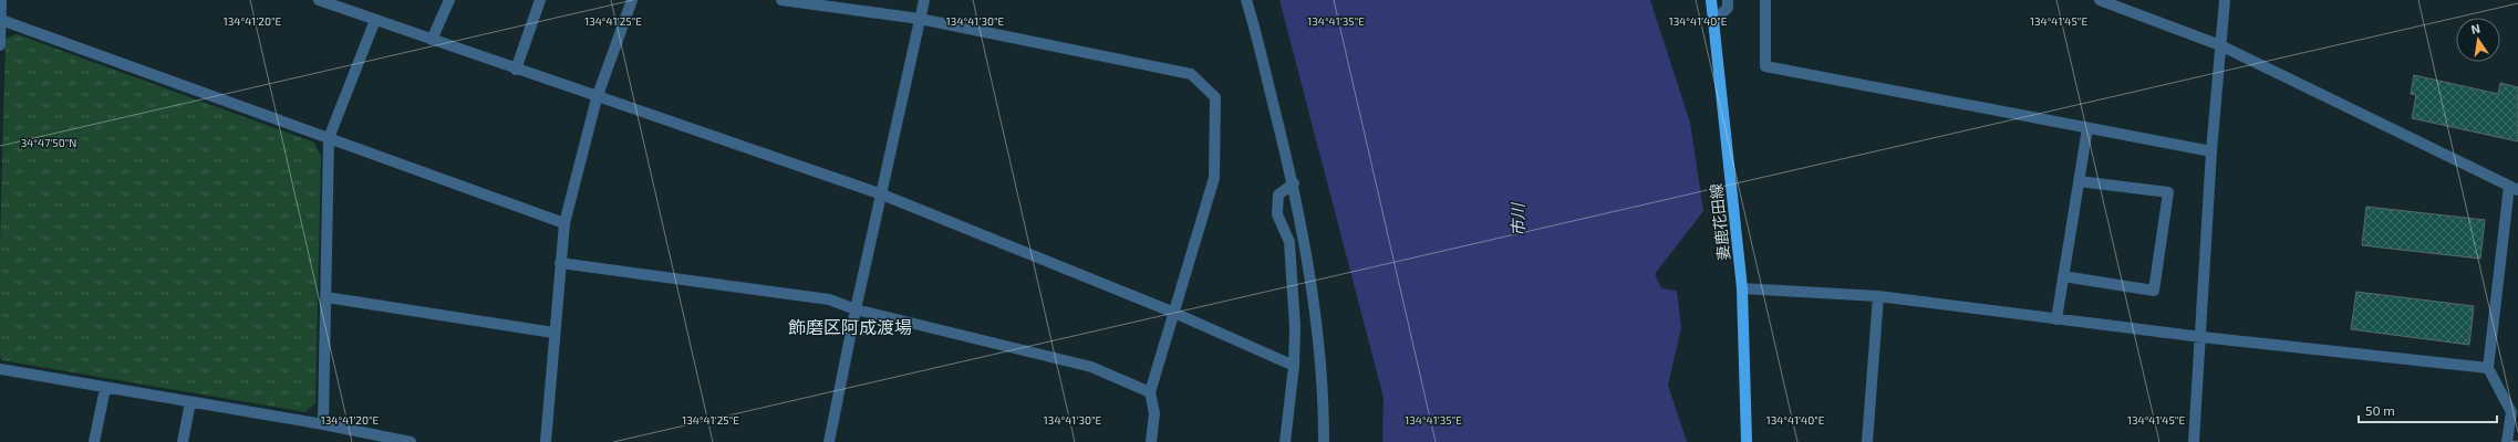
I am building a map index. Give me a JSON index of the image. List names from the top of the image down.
{
  "streets": {
    "main road": ["妻鹿花田線"]
  },
  "districts": ["飾磨区阿成渡場"],
  "water": ["市川"],
  "scale_bar": "50 m",
  "north": "top",
  "coordinates": [
    "134°41'20\"E",
    "134°41'25\"E",
    "134°41'30\"E",
    "134°41'35\"E",
    "134°41'40\"E",
    "134°41'45\"E",
    "34°47'50\"N"
  ]
}
